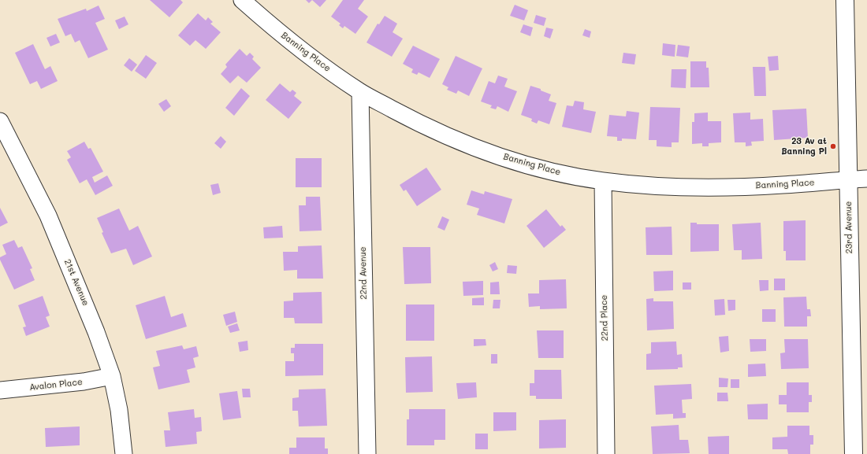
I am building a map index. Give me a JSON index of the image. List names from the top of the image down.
{
  "streets": {
    "street": [
      "Banning Place",
      "23rd Avenue",
      "22nd Avenue",
      "21st Avenue",
      "22nd Place",
      "Avalon Place"
    ]
  },
  "crossings": [
    ["Banning Place", "23rd Avenue"],
    ["Banning Place", "22nd Avenue"],
    ["Banning Place", "22nd Place"],
    ["21st Avenue", "Avalon Place"]
  ],
  "places": ["23 Av at Banning Pl"]
}
